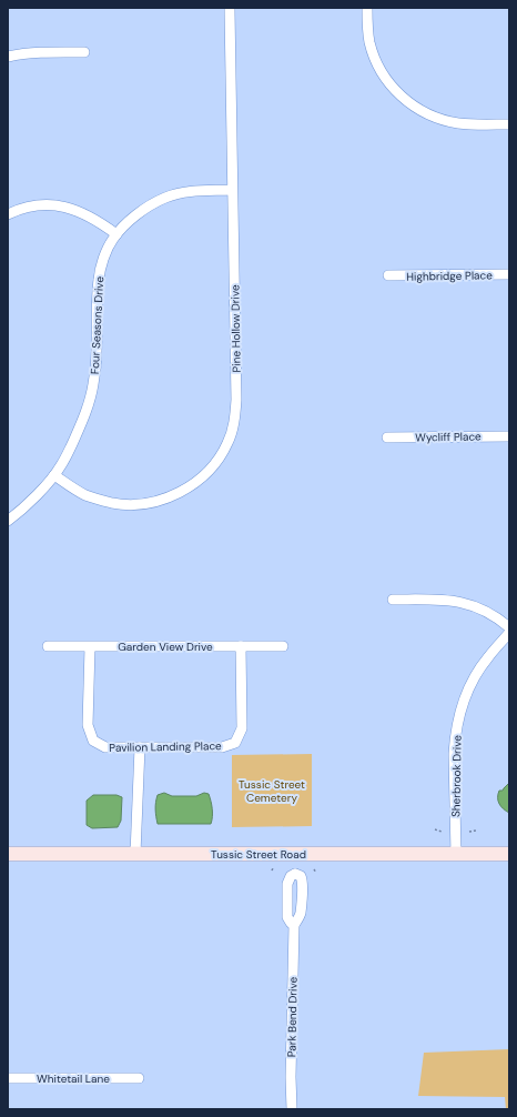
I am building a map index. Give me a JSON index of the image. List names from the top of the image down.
{
  "streets": {
    "main road": ["Tussic Street Road"],
    "street": [
      "Highbridge Place",
      "Four Seasons Drive",
      "Pine Hollow Drive",
      "Wycliff Place",
      "Garden View Drive",
      "Pavilion Landing Place",
      "Sherbrook Drive",
      "Park Bend Drive",
      "Whitetail Lane"
    ]
  },
  "crossings": [
    ["Four Seasons Drive", "Pine Hollow Drive"],
    ["Garden View Drive", "Pavilion Landing Place"],
    ["Sherbrook Drive", "Tussic Street Road"],
    ["Tussic Street Road", "Park Bend Drive"]
  ],
  "parks": ["Tussic Street Cemetery"]
}
